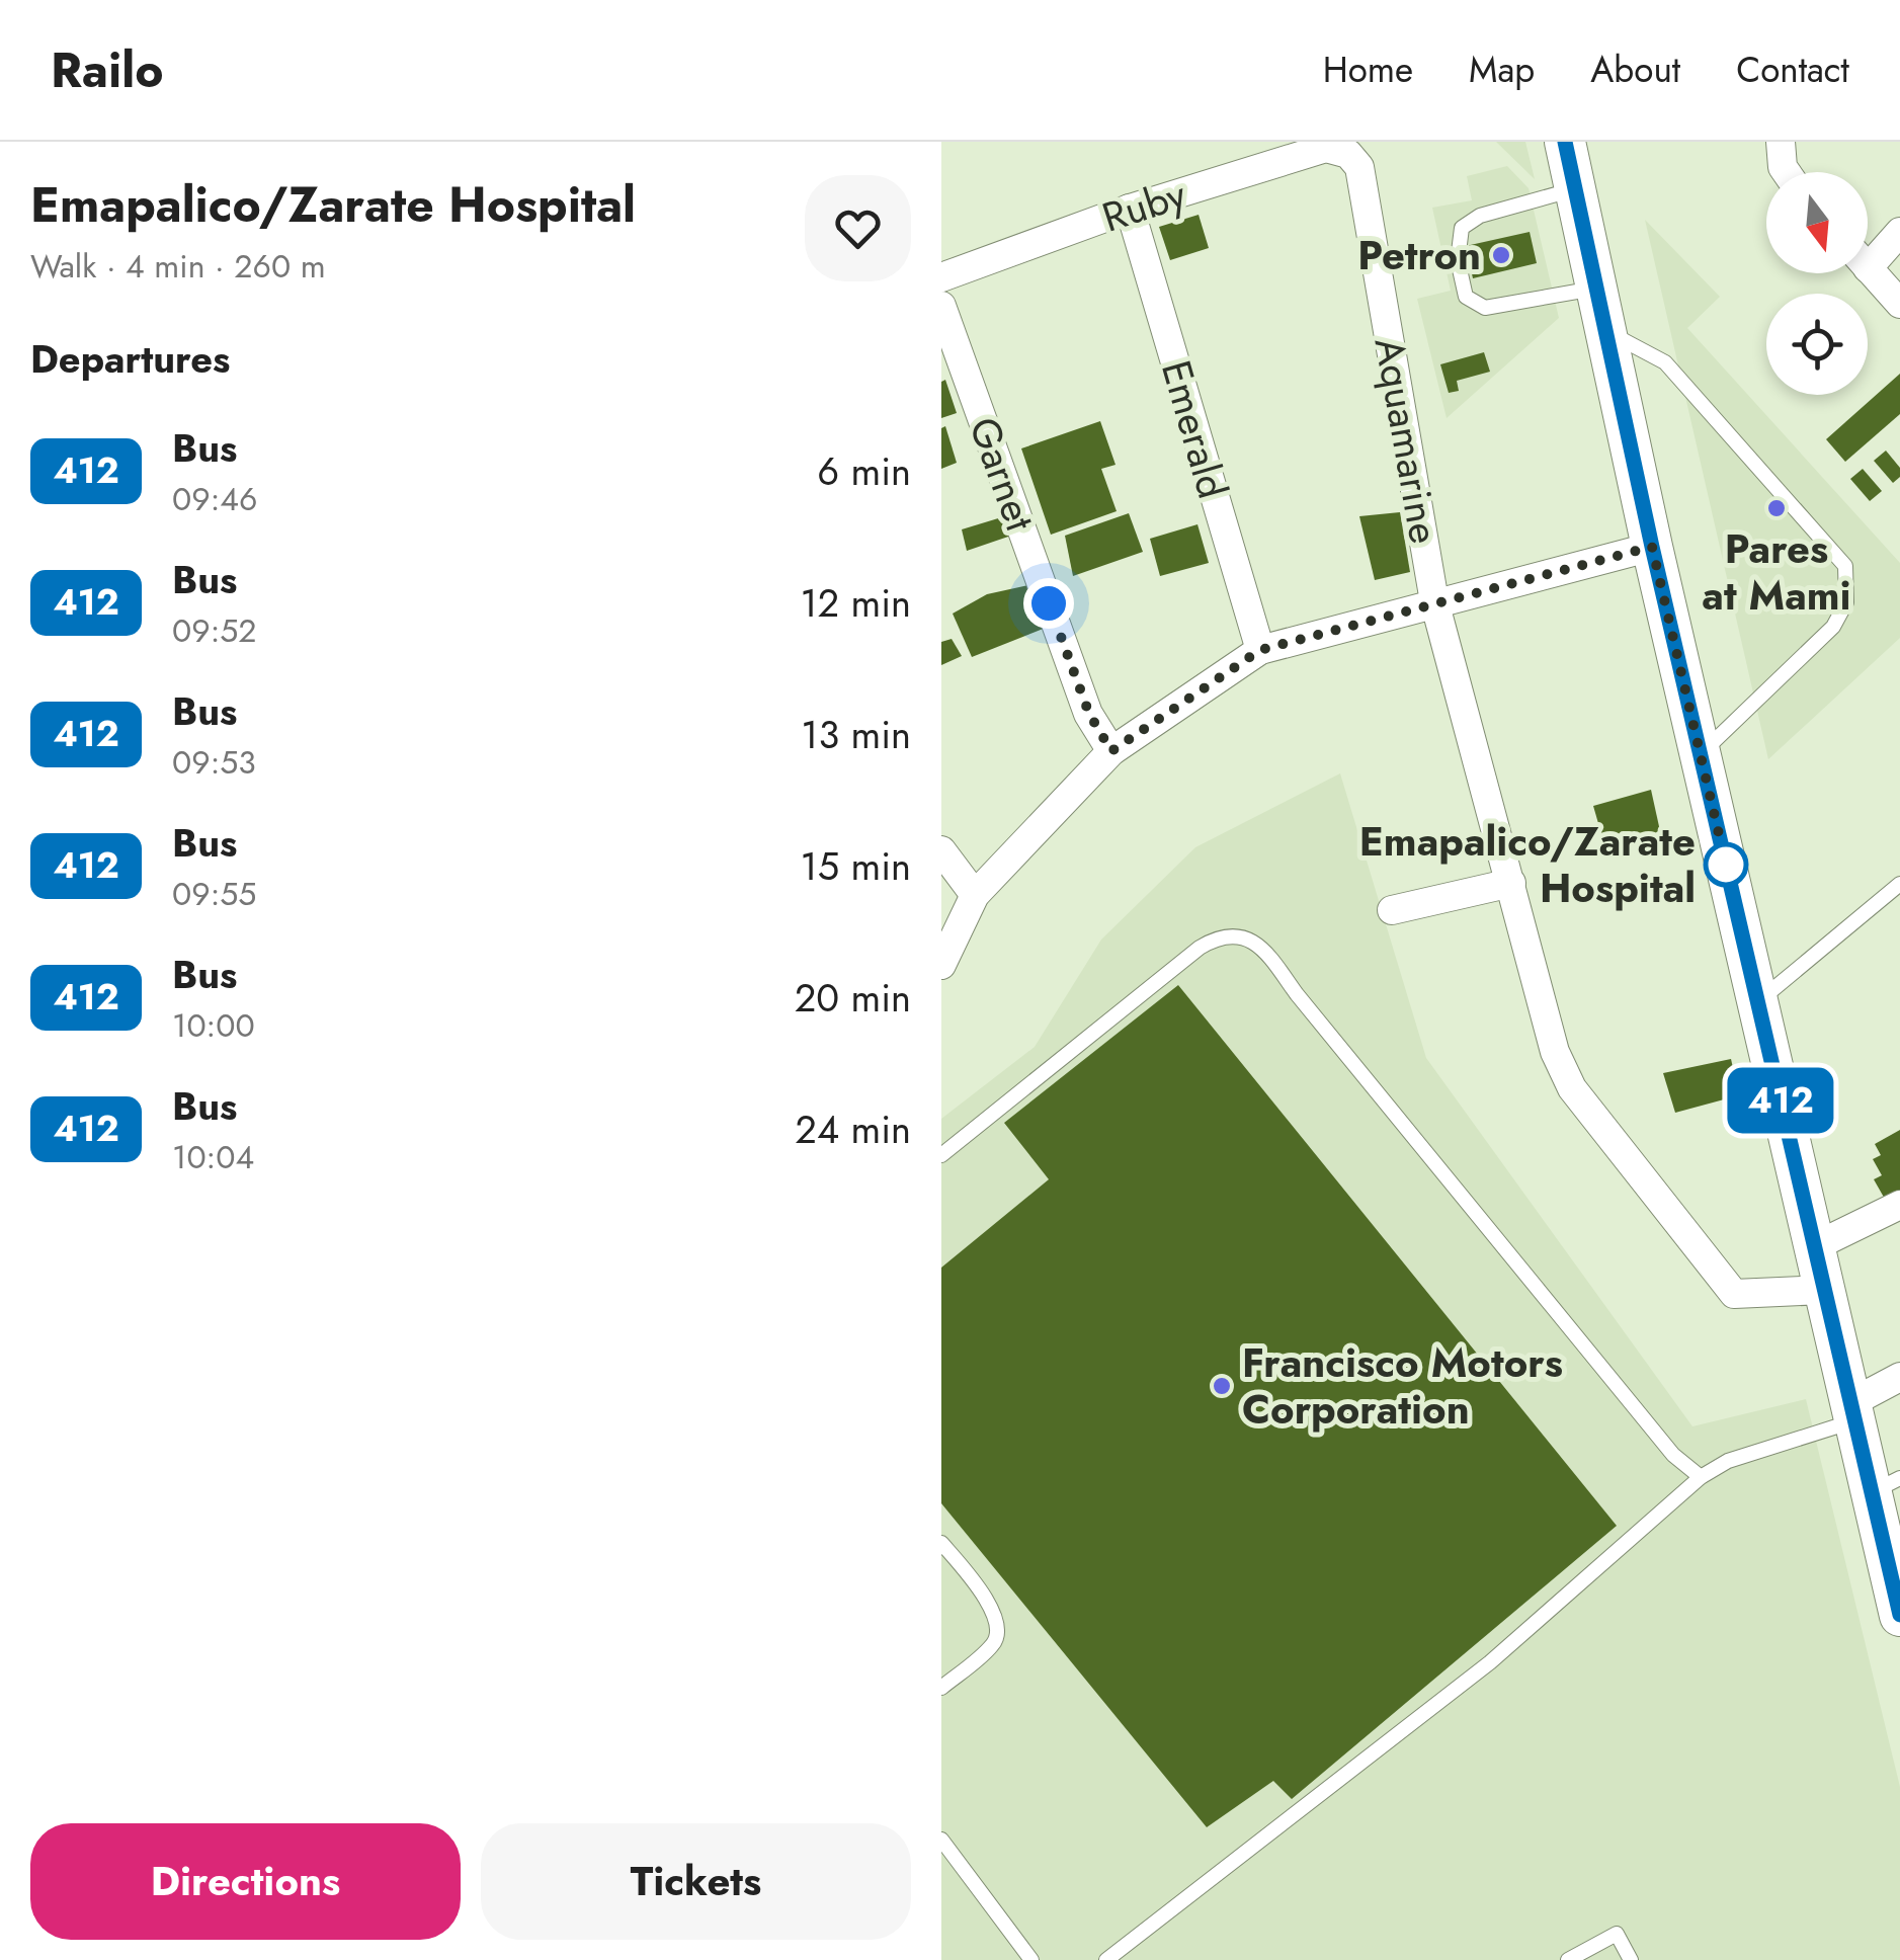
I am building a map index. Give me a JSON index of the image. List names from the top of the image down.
{
  "streets": {
    "street": [
      "Ruby",
      "Emerald",
      "Aquamarine",
      "Garnet"
    ]
  },
  "crossings": [
    ["Ruby", "Emerald"],
    ["Ruby", "Aquamarine"]
  ],
  "places": [
    "Petron",
    "Pares at Mami",
    "Emapalico/Zarate Hospital",
    "Francisco Motors Corporation"
  ],
  "lines": ["bus line 412"],
  "north": "bottom",
  "page": {
    "header": "Railo",
    "nav": [
      "Home",
      "Map",
      "About",
      "Contact"
    ],
    "heading": [
      ["Emapalico/Zarate Hospital", "Walk · 4 min · 260 m"],
      "Departures"
    ],
    "on_map": "412",
    "list": [
      {
        "mark": "412",
        "name": "Bus",
        "note": "09:46",
        "value": "6 min"
      },
      {
        "mark": "412",
        "name": "Bus",
        "note": "09:52",
        "value": "12 min"
      },
      {
        "mark": "412",
        "name": "Bus",
        "note": "09:53",
        "value": "13 min"
      },
      {
        "mark": "412",
        "name": "Bus",
        "note": "09:55",
        "value": "15 min"
      },
      {
        "mark": "412",
        "name": "Bus",
        "note": "10:00",
        "value": "20 min"
      },
      {
        "mark": "412",
        "name": "Bus",
        "note": "10:04",
        "value": "24 min"
      }
    ],
    "buttons": ["Directions", "Tickets"]
  }
}
